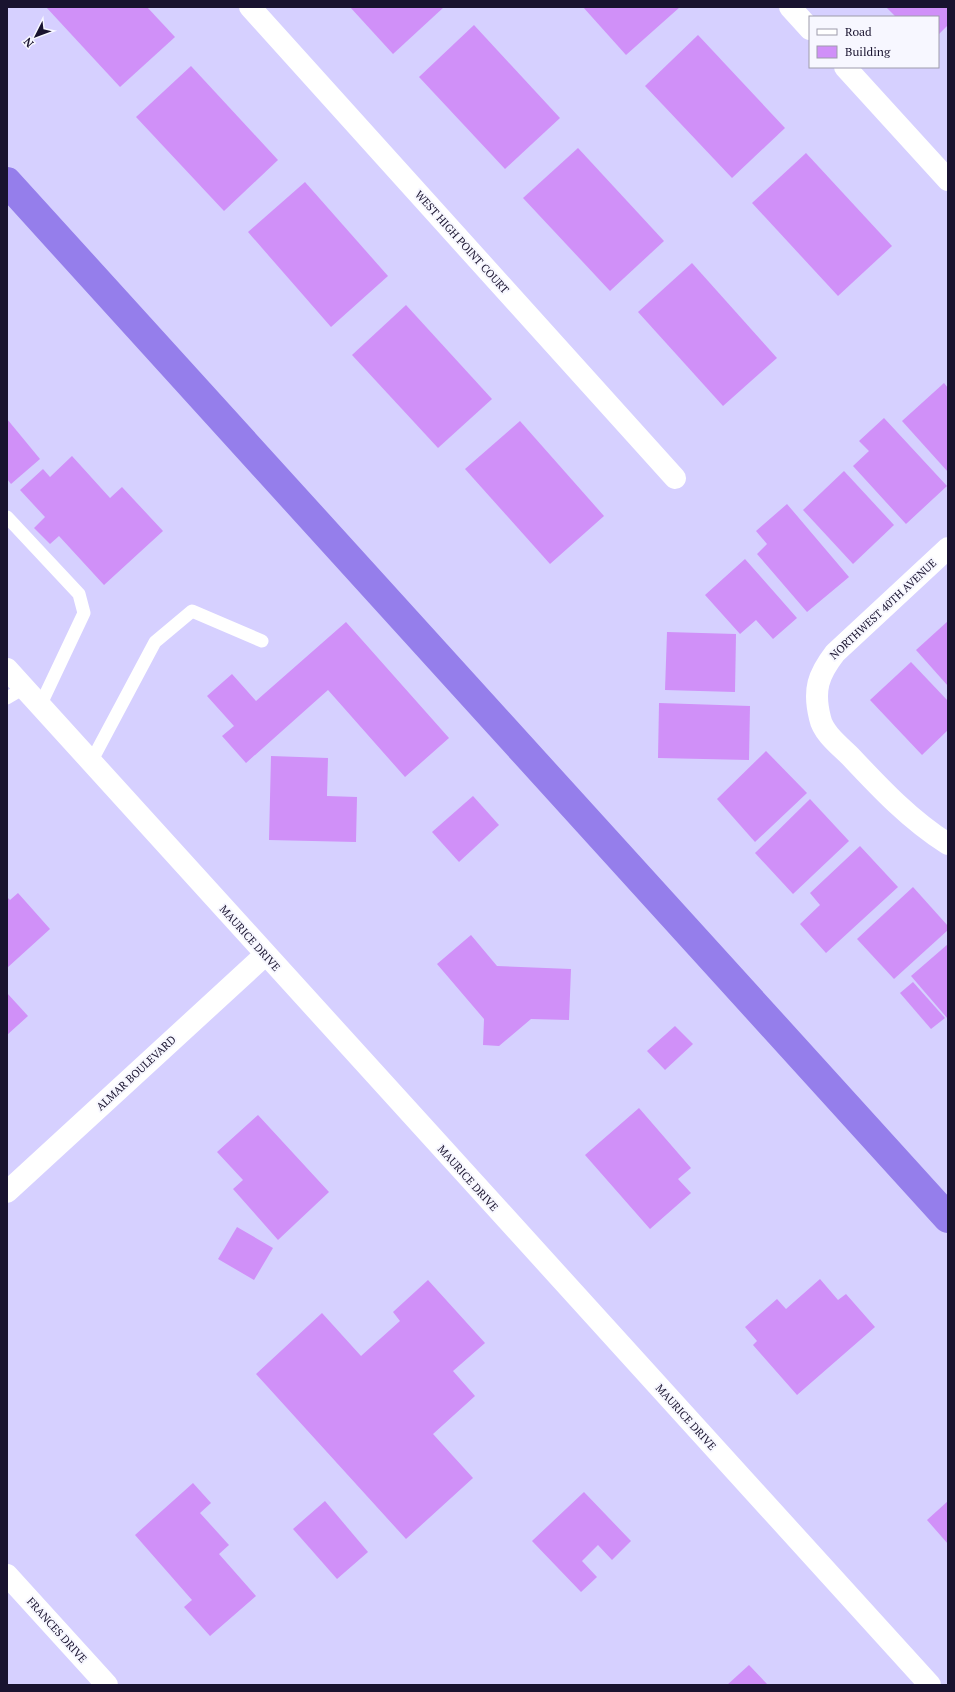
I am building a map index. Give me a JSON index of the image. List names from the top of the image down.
{
  "streets": {
    "street": [
      "WEST HIGH POINT COURT",
      "NORTHWEST 40TH AVENUE",
      "MAURICE DRIVE",
      "ALMAR BOULEVARD",
      "FRANCES DRIVE"
    ]
  },
  "crossings": [
    ["MAURICE DRIVE", "ALMAR BOULEVARD"]
  ],
  "legend": ["Road", "Building"],
  "north": "bottom left"
}
